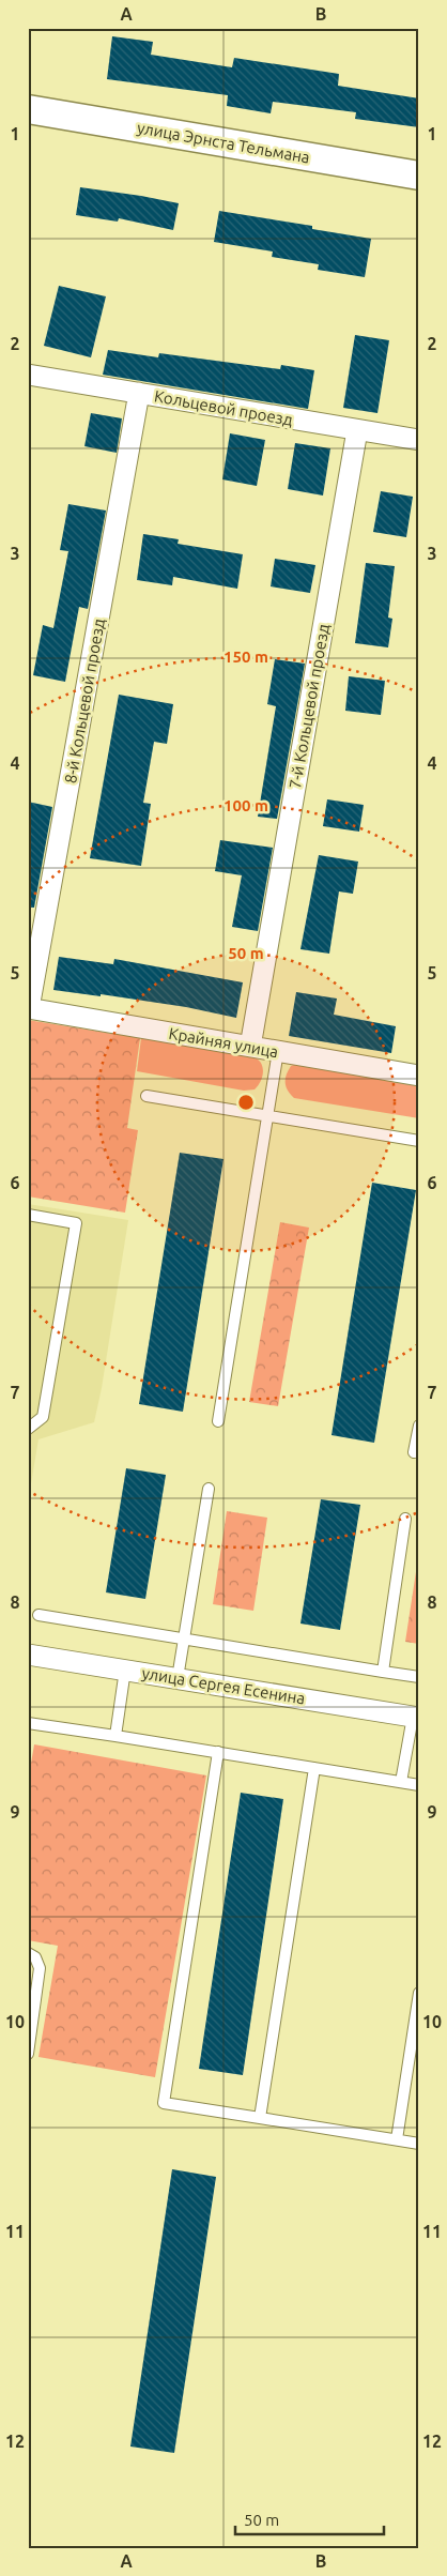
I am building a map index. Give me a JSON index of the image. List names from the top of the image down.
{
  "streets": {
    "main road": ["улица Эрнста Тельмана"],
    "street": [
      "Кольцевой проезд",
      "8-й Кольцевой проезд",
      "7-й Кольцевой проезд",
      "Крайняя улица",
      "улица Сергея Есенина"
    ]
  },
  "crossings": [
    ["Кольцевой проезд", "8-й Кольцевой проезд"],
    ["Кольцевой проезд", "7-й Кольцевой проезд"],
    ["8-й Кольцевой проезд", "Крайняя улица"],
    ["7-й Кольцевой проезд", "Крайняя улица"]
  ],
  "scale_bar": "50 m",
  "grid": {
    "columns": ["A", "B"],
    "rows": [
      "1",
      "2",
      "3",
      "4",
      "5",
      "6",
      "7",
      "8",
      "9",
      "10",
      "11",
      "12"
    ]
  },
  "rings": ["150 m", "100 m", "50 m"]
}
